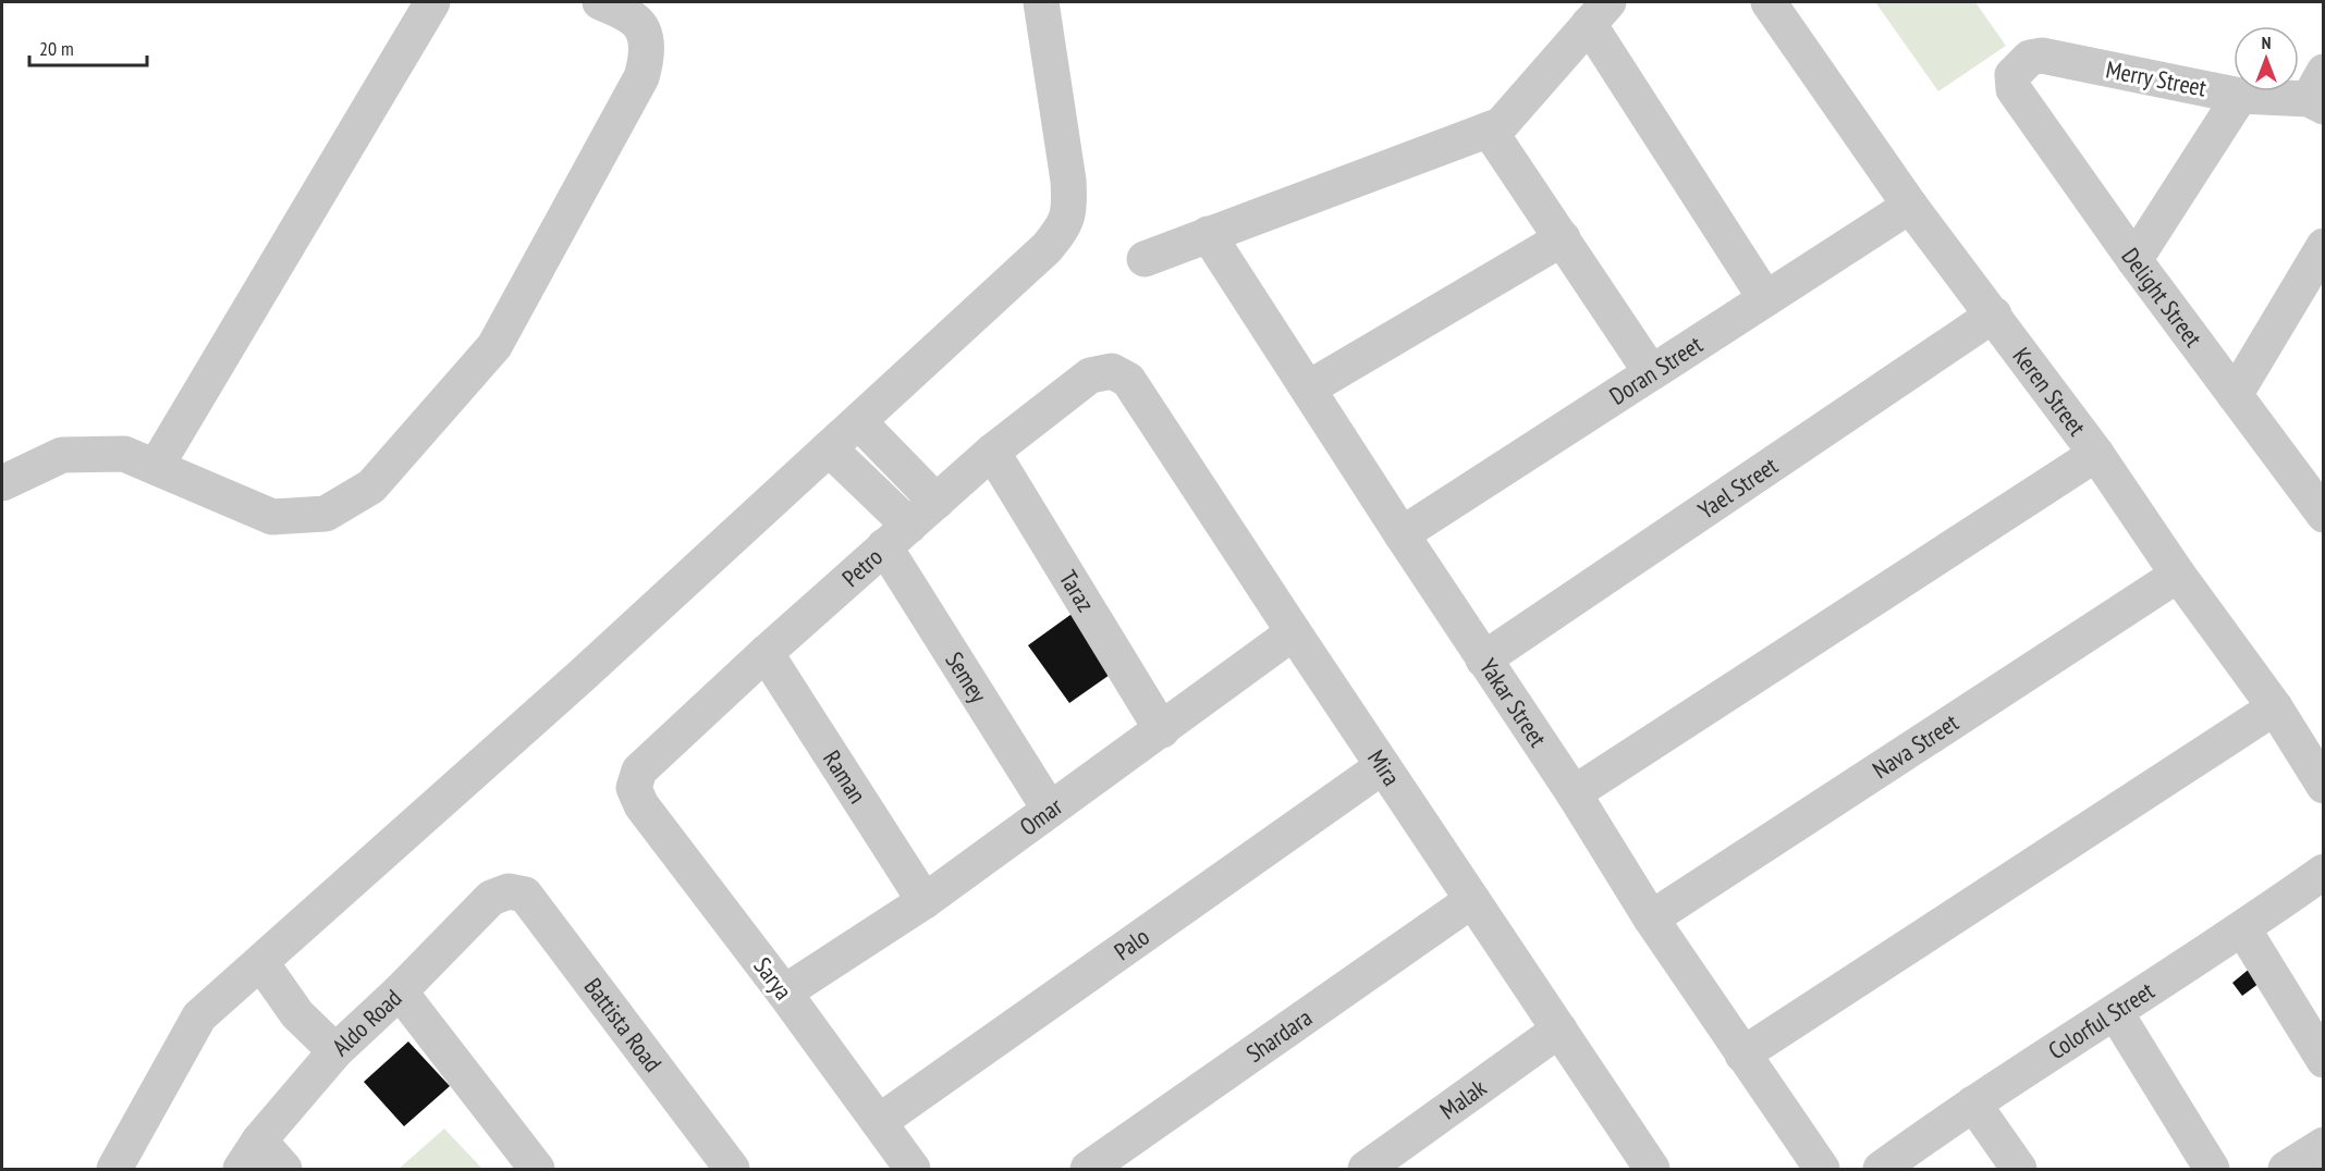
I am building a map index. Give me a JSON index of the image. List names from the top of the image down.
{
  "streets": {
    "street": [
      "Merry Street",
      "Delight Street",
      "Doran Street",
      "Keren Street",
      "Yael Street",
      "Petro",
      "Taraz",
      "Semey",
      "Yakar Street",
      "Nava Street",
      "Mira",
      "Raman",
      "Omar",
      "Palo",
      "Sarya",
      "Colorful Street",
      "Aldo Road",
      "Battista Road",
      "Shardara",
      "Malak"
    ]
  },
  "crossings": [
    ["Merry Street", "Delight Street"],
    ["Doran Street", "Keren Street"],
    ["Doran Street", "Yakar Street"],
    ["Keren Street", "Yael Street"],
    ["Keren Street", "Nava Street"],
    ["Yael Street", "Yakar Street"],
    ["Petro", "Taraz"],
    ["Petro", "Semey"],
    ["Petro", "Mira"],
    ["Petro", "Raman"],
    ["Petro", "Sarya"],
    ["Taraz", "Omar"],
    ["Semey", "Omar"],
    ["Yakar Street", "Nava Street"],
    ["Mira", "Omar"],
    ["Mira", "Palo"],
    ["Mira", "Shardara"],
    ["Mira", "Malak"],
    ["Raman", "Omar"],
    ["Omar", "Sarya"],
    ["Palo", "Sarya"],
    ["Aldo Road", "Battista Road"]
  ],
  "scale_bar": "20 m",
  "north": "top"
}
